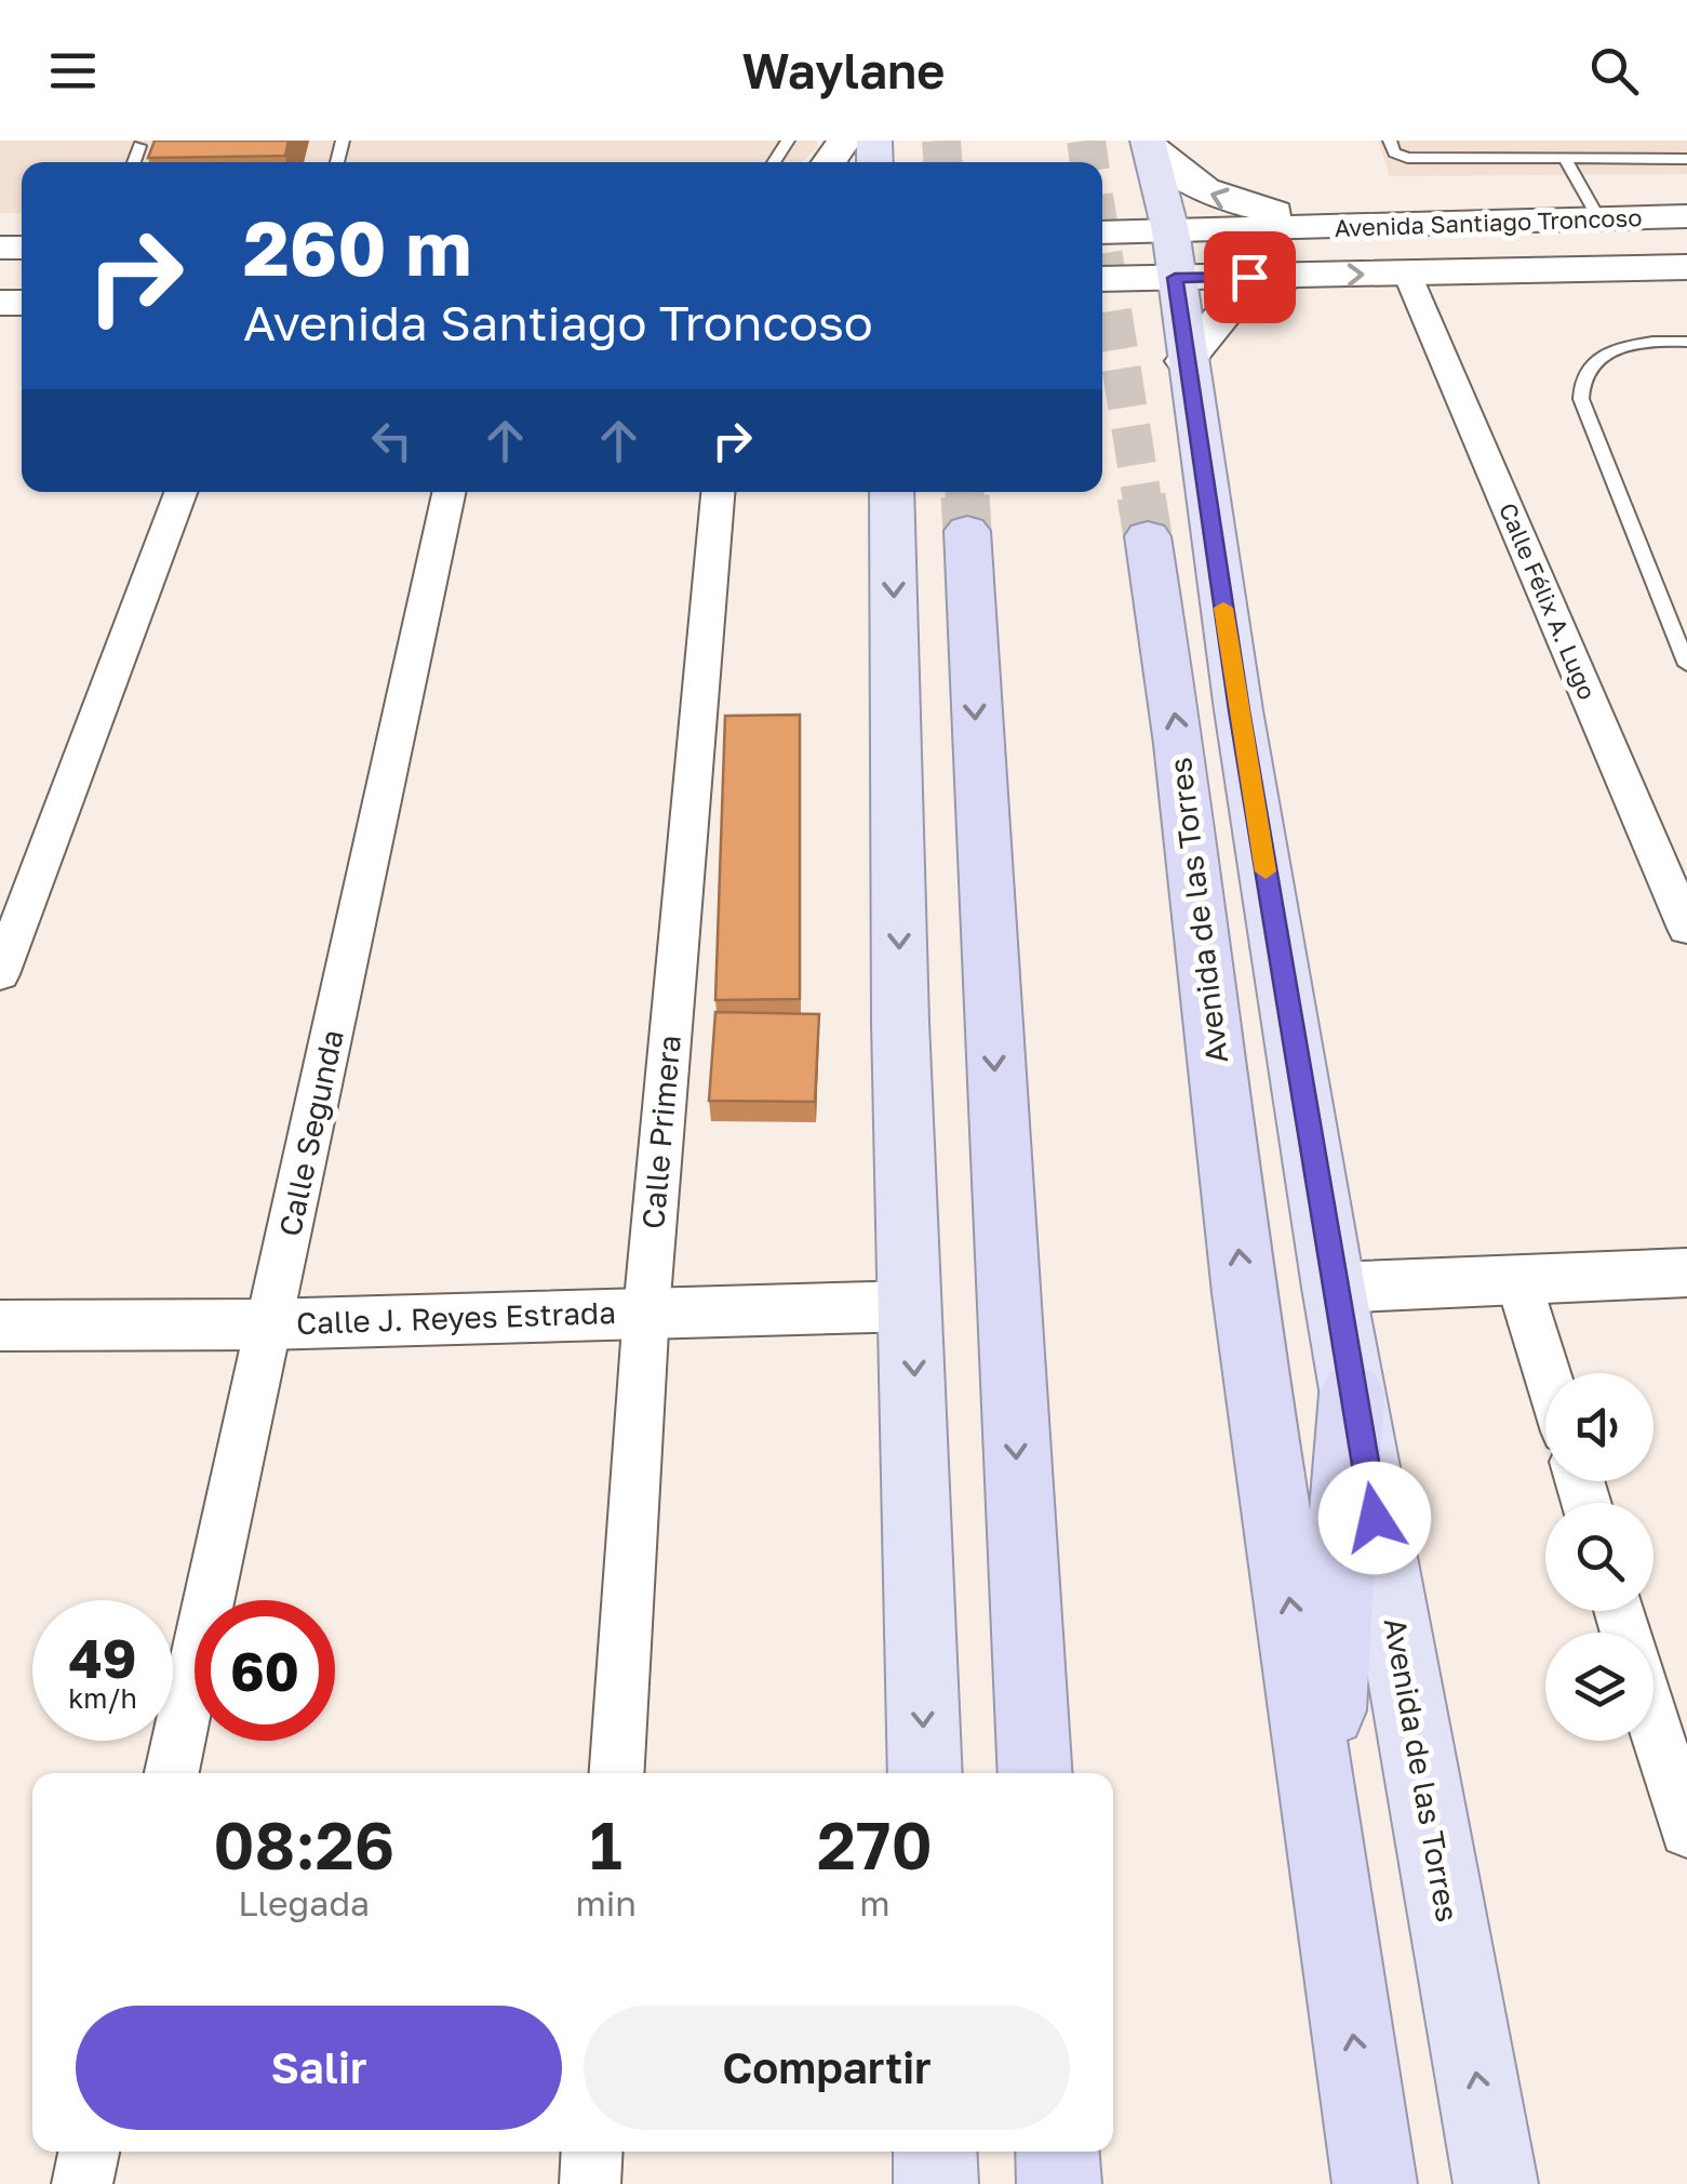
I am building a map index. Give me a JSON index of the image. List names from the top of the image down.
{
  "streets": {
    "highway": ["Avenida de las Torres"],
    "main road": ["Avenida Santiago Troncoso"],
    "street": [
      "Calle Félix A. Lugo",
      "Calle Primera",
      "Calle Segunda",
      "Calle J. Reyes Estrada"
    ]
  },
  "crossings": [
    ["Avenida Santiago Troncoso", "Calle Félix A. Lugo"],
    ["Avenida Santiago Troncoso", "Avenida de las Torres"],
    ["Calle Primera", "Calle J. Reyes Estrada"],
    ["Calle Segunda", "Calle J. Reyes Estrada"]
  ],
  "page": {
    "header": "Waylane",
    "turn": ["260 m", "Avenida Santiago Troncoso"],
    "speed": "49 km/h",
    "limit": "60",
    "eta": [
      "08:26",
      "Llegada",
      "1",
      "min",
      "270",
      "m"
    ],
    "buttons": ["Salir", "Compartir"]
  }
}
